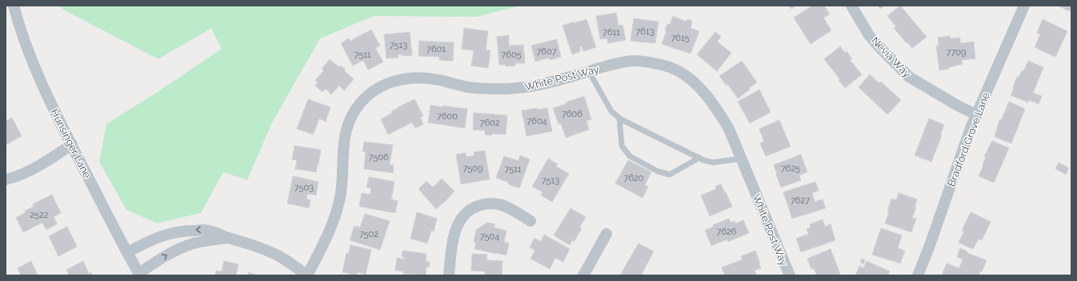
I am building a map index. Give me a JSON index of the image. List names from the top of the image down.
{
  "streets": {
    "street": [
      "Nevia Way",
      "White Post Way",
      "Bradford Grove Lane",
      "Hunsinger Lane"
    ]
  },
  "crossings": [
    ["Nevia Way", "Bradford Grove Lane"]
  ],
  "house_numbers": [
    "7613",
    "7611",
    "7615",
    "7513",
    "7601",
    "7607",
    "7709",
    "7511",
    "7605",
    "7606",
    "7600",
    "7604",
    "7602",
    "7506",
    "7509",
    "7625",
    "7511",
    "7620",
    "7513",
    "7503",
    "7627",
    "2522",
    "7626",
    "7502",
    "7504"
  ]
}
